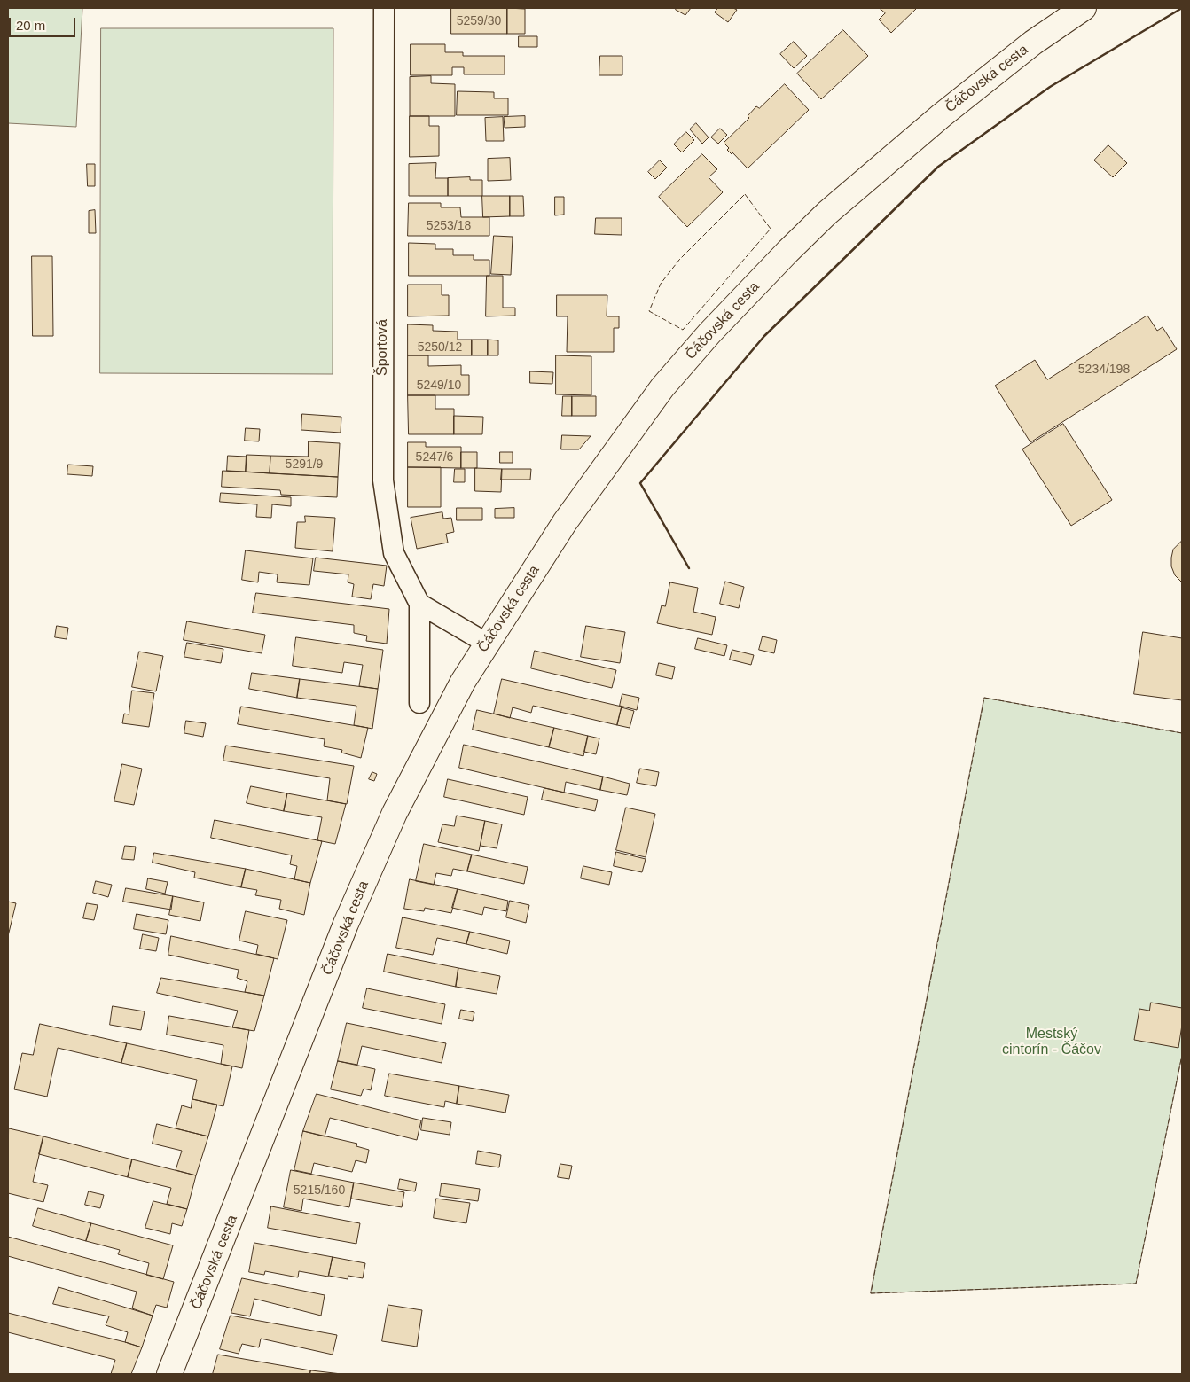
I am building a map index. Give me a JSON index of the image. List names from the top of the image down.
{
  "streets": {
    "main road": ["Čáčovská cesta"],
    "street": ["Športová"]
  },
  "parks": ["Mestský cintorín - Čáčov"],
  "house_numbers": [
    "5259/30",
    "5253/18",
    "5250/12",
    "5234/198",
    "5249/10",
    "5247/6",
    "5291/9",
    "5215/160"
  ],
  "scale_bar": "20 m"
}
